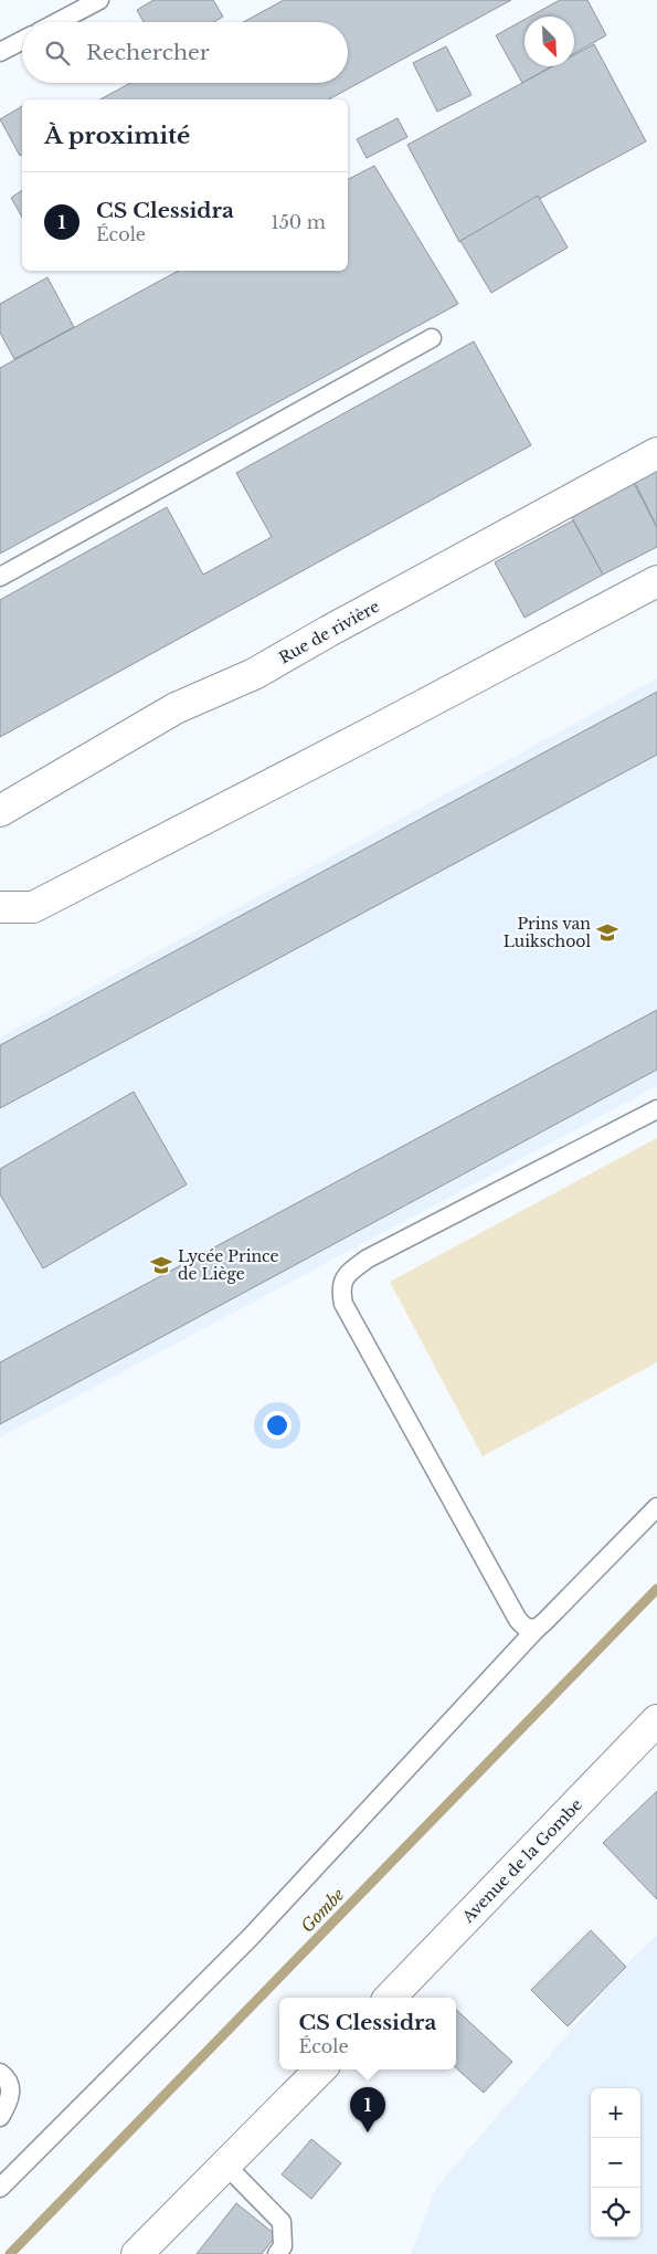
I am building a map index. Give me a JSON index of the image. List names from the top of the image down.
{
  "streets": {
    "street": ["Rue de rivière", "Avenue de la Gombe"]
  },
  "water": ["Gombe"],
  "places": {
    "school or university": ["Prins van Luikschool", "Lycée Prince de Liège"]
  },
  "north": "bottom right",
  "page": {
    "search": "Rechercher",
    "heading": "À proximité",
    "list": [
      {
        "mark": "1",
        "name": "CS Clessidra",
        "note": "École",
        "value": "150 m"
      }
    ],
    "popup": ["CS Clessidra", "École"],
    "pins": "1",
    "map_buttons": ["+", "−"]
  }
}
